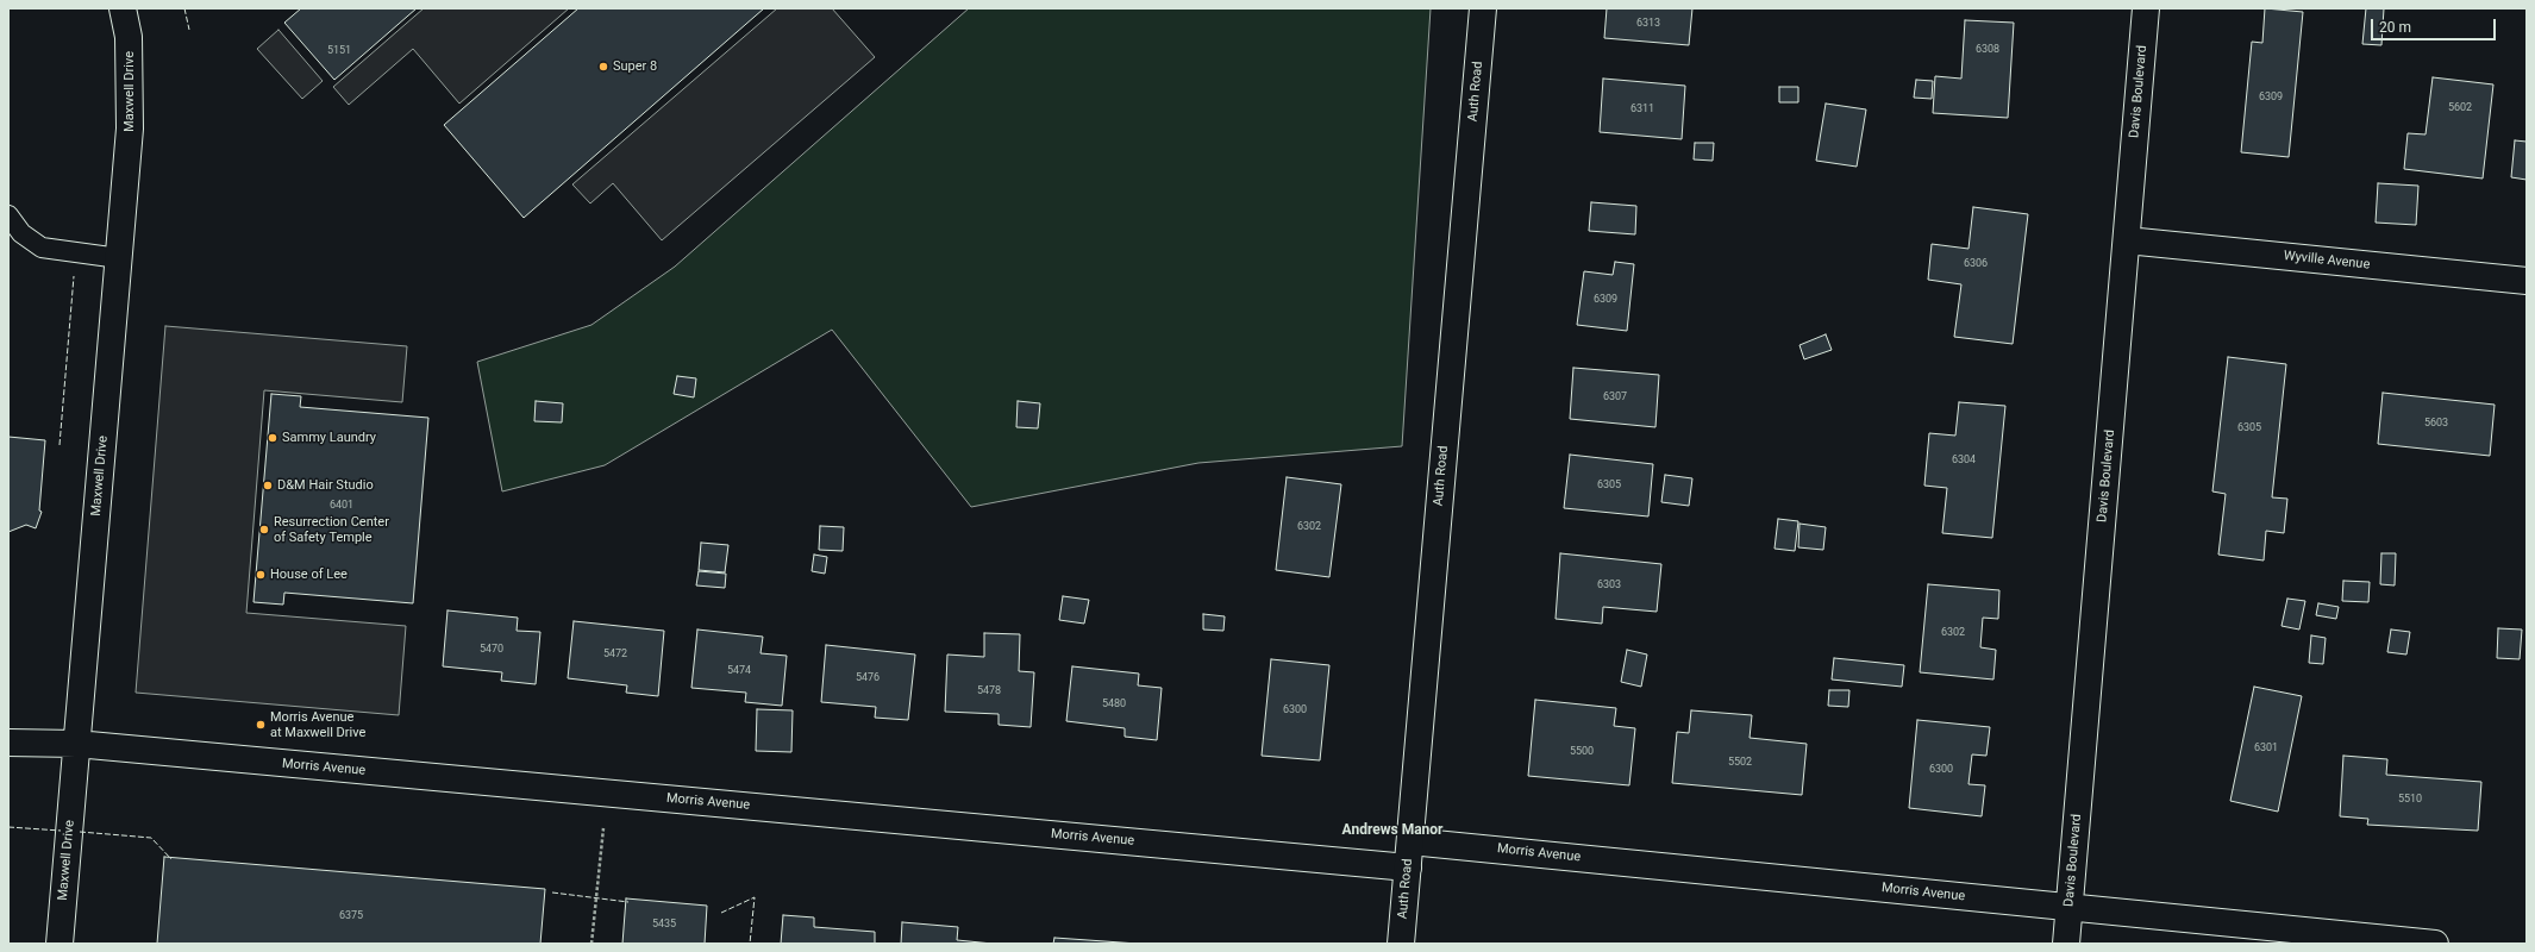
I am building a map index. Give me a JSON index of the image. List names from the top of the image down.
{
  "streets": {
    "street": [
      "Maxwell Drive",
      "Auth Road",
      "Davis Boulevard",
      "Wyville Avenue",
      "Morris Avenue"
    ]
  },
  "crossings": [
    ["Maxwell Drive", "Morris Avenue"],
    ["Auth Road", "Morris Avenue"],
    ["Davis Boulevard", "Wyville Avenue"],
    ["Davis Boulevard", "Morris Avenue"]
  ],
  "districts": ["Andrews Manor"],
  "places": [
    "Super 8",
    "Sammy Laundry",
    "D&M Hair Studio",
    "Resurrection Center of Safety Temple",
    "House of Lee",
    "Morris Avenue at Maxwell Drive"
  ],
  "house_numbers": [
    "6313",
    "6308",
    "5151",
    "6309",
    "5602",
    "6311",
    "6306",
    "6309",
    "6307",
    "5603",
    "6305",
    "6304",
    "6305",
    "6401",
    "6302",
    "6303",
    "6302",
    "5470",
    "5472",
    "5474",
    "5476",
    "5478",
    "5480",
    "6300",
    "6301",
    "5500",
    "5502",
    "6300",
    "5510",
    "6375",
    "5435"
  ],
  "scale_bar": "20 m"
}
